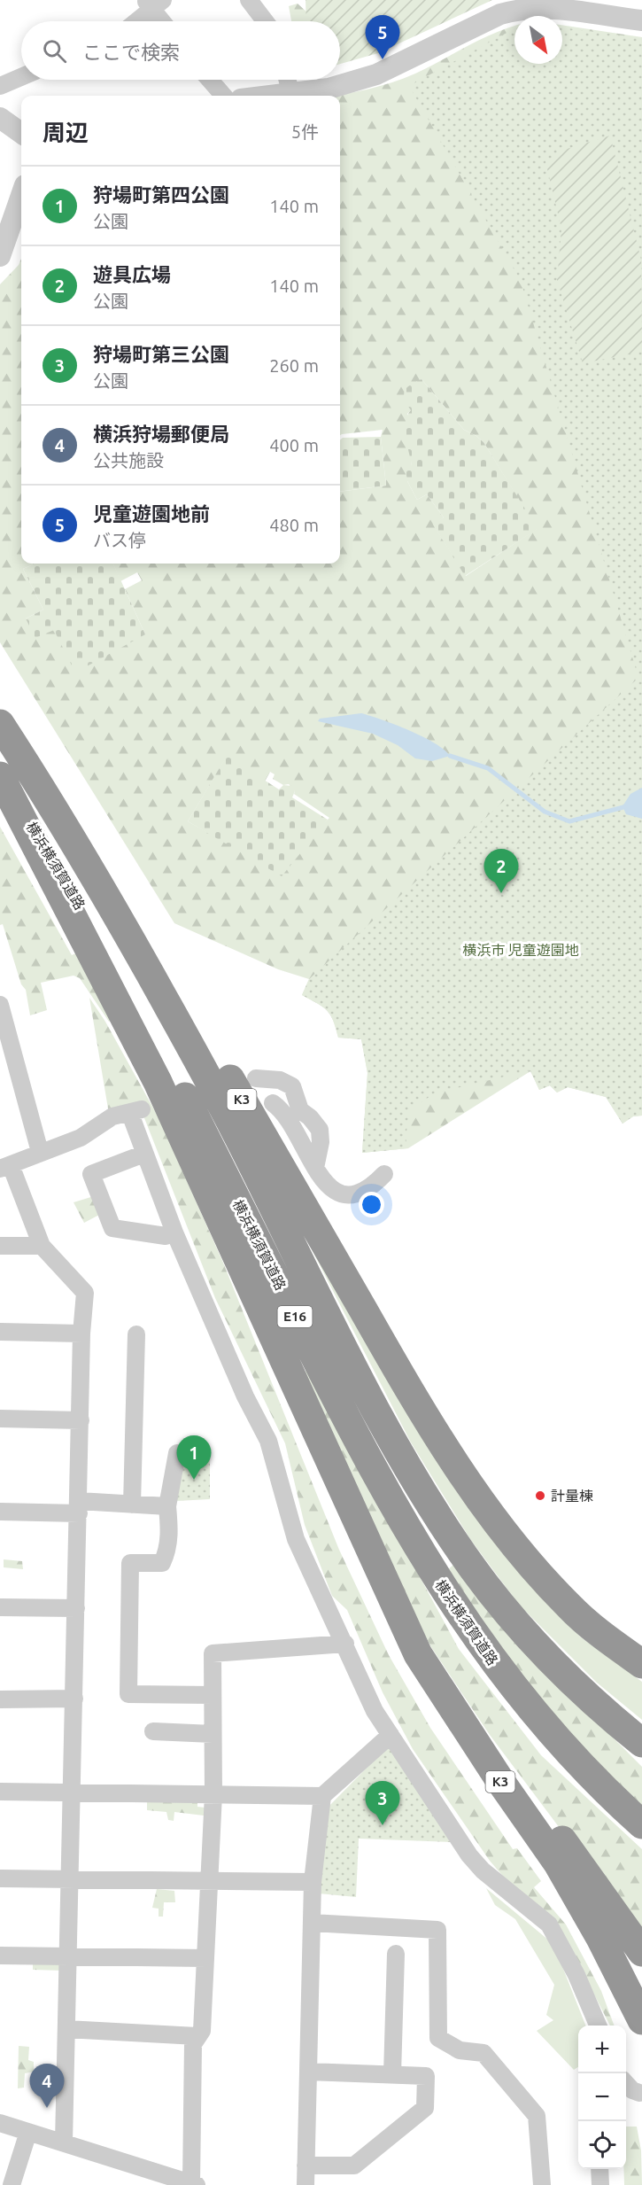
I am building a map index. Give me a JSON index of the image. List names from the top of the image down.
{
  "streets": {
    "highway": ["横浜横須賀道路", "K3", "E16"]
  },
  "crossings": [
    ["横浜横須賀道路", "K3"]
  ],
  "parks": ["横浜市 児童遊園地"],
  "places": ["計量棟"],
  "north": "bottom right",
  "page": {
    "pins": [
      "5",
      "2",
      "1",
      "3",
      "4"
    ],
    "search": "ここで検索",
    "heading": ["周辺", "5件"],
    "list": [
      {
        "mark": "1",
        "name": "狩場町第四公園",
        "note": "公園",
        "value": "140 m"
      },
      {
        "mark": "2",
        "name": "遊具広場",
        "note": "公園",
        "value": "140 m"
      },
      {
        "mark": "3",
        "name": "狩場町第三公園",
        "note": "公園",
        "value": "260 m"
      },
      {
        "mark": "4",
        "name": "横浜狩場郵便局",
        "note": "公共施設",
        "value": "400 m"
      },
      {
        "mark": "5",
        "name": "児童遊園地前",
        "note": "バス停",
        "value": "480 m"
      }
    ],
    "map_buttons": ["+", "−"]
  }
}
